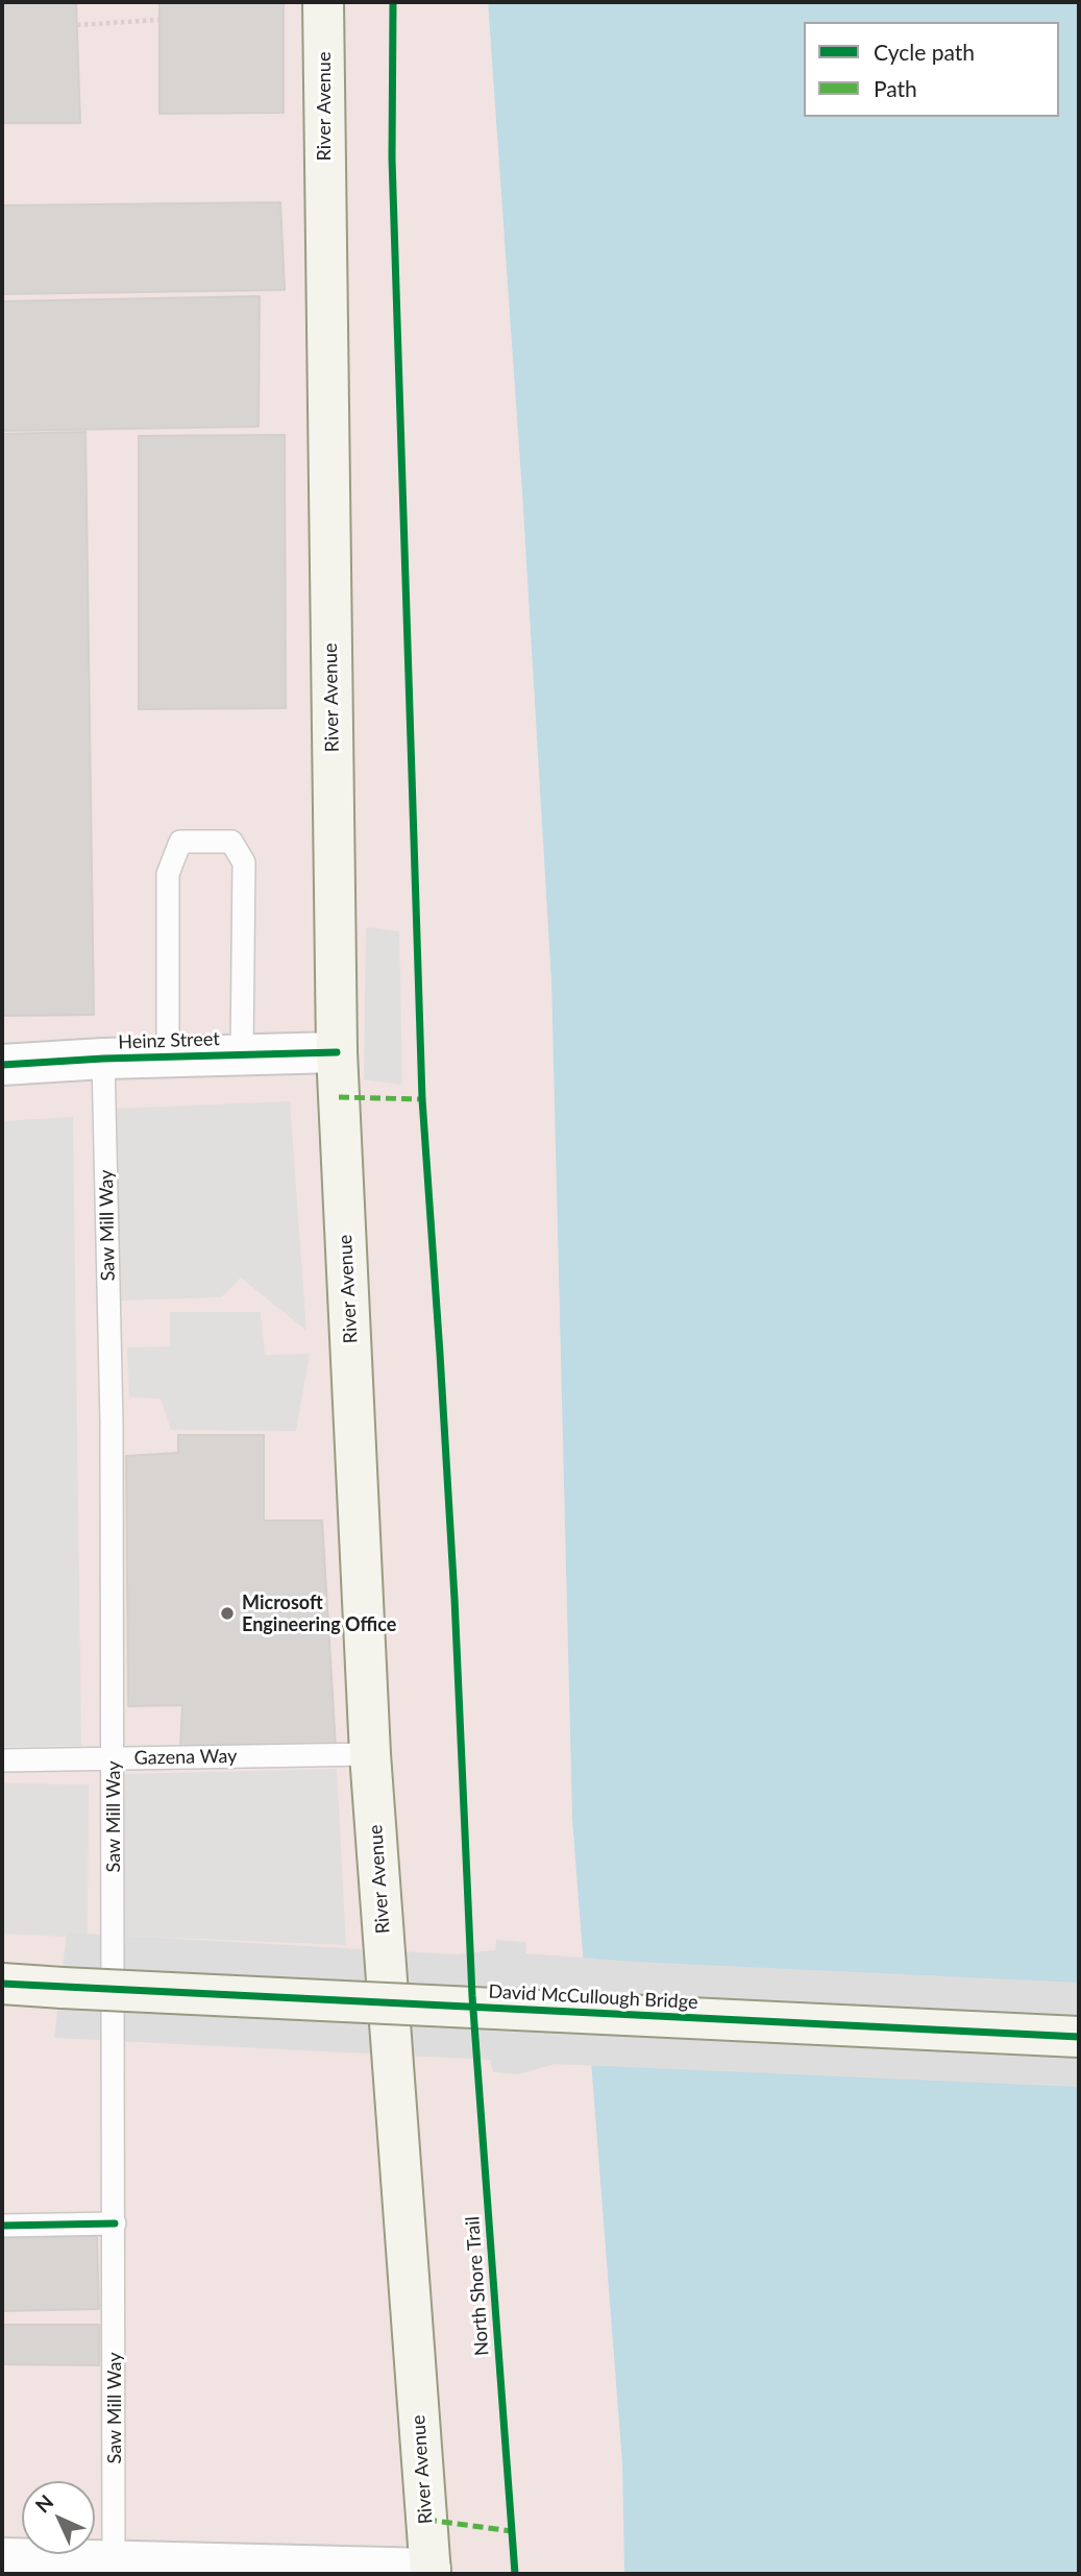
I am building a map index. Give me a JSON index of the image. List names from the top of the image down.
{
  "streets": {
    "street": ["River Avenue", "Heinz Street", "David McCullough Bridge"],
    "lane": ["Saw Mill Way", "Gazena Way"],
    "cycle path": ["North Shore Trail"]
  },
  "crossings": [
    ["River Avenue", "Heinz Street"],
    ["River Avenue", "Gazena Way"],
    ["Heinz Street", "Saw Mill Way"],
    ["Saw Mill Way", "Gazena Way"]
  ],
  "places": ["Microsoft Engineering Office"],
  "legend": ["Cycle path", "Path"],
  "north": "top left"
}
